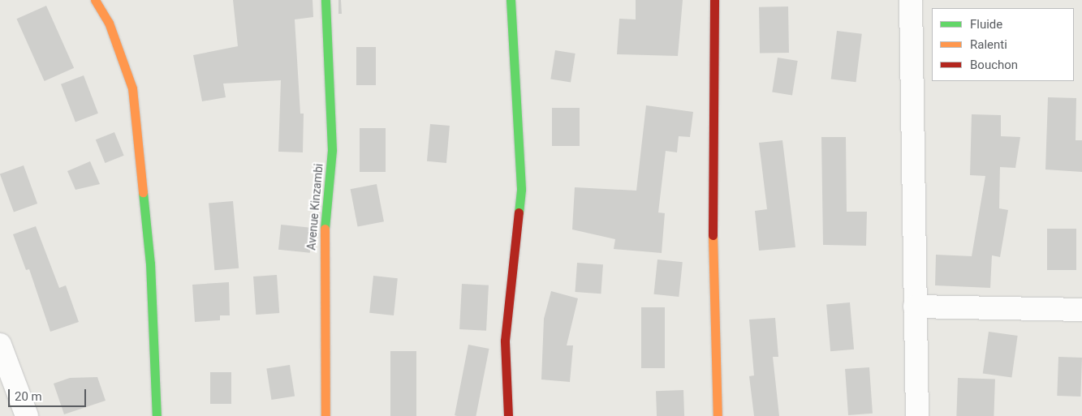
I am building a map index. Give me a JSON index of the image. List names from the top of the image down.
{
  "streets": {
    "street": ["Avenue Kinzambi"]
  },
  "legend": ["Fluide", "Ralenti", "Bouchon"],
  "scale_bar": "20 m"
}
